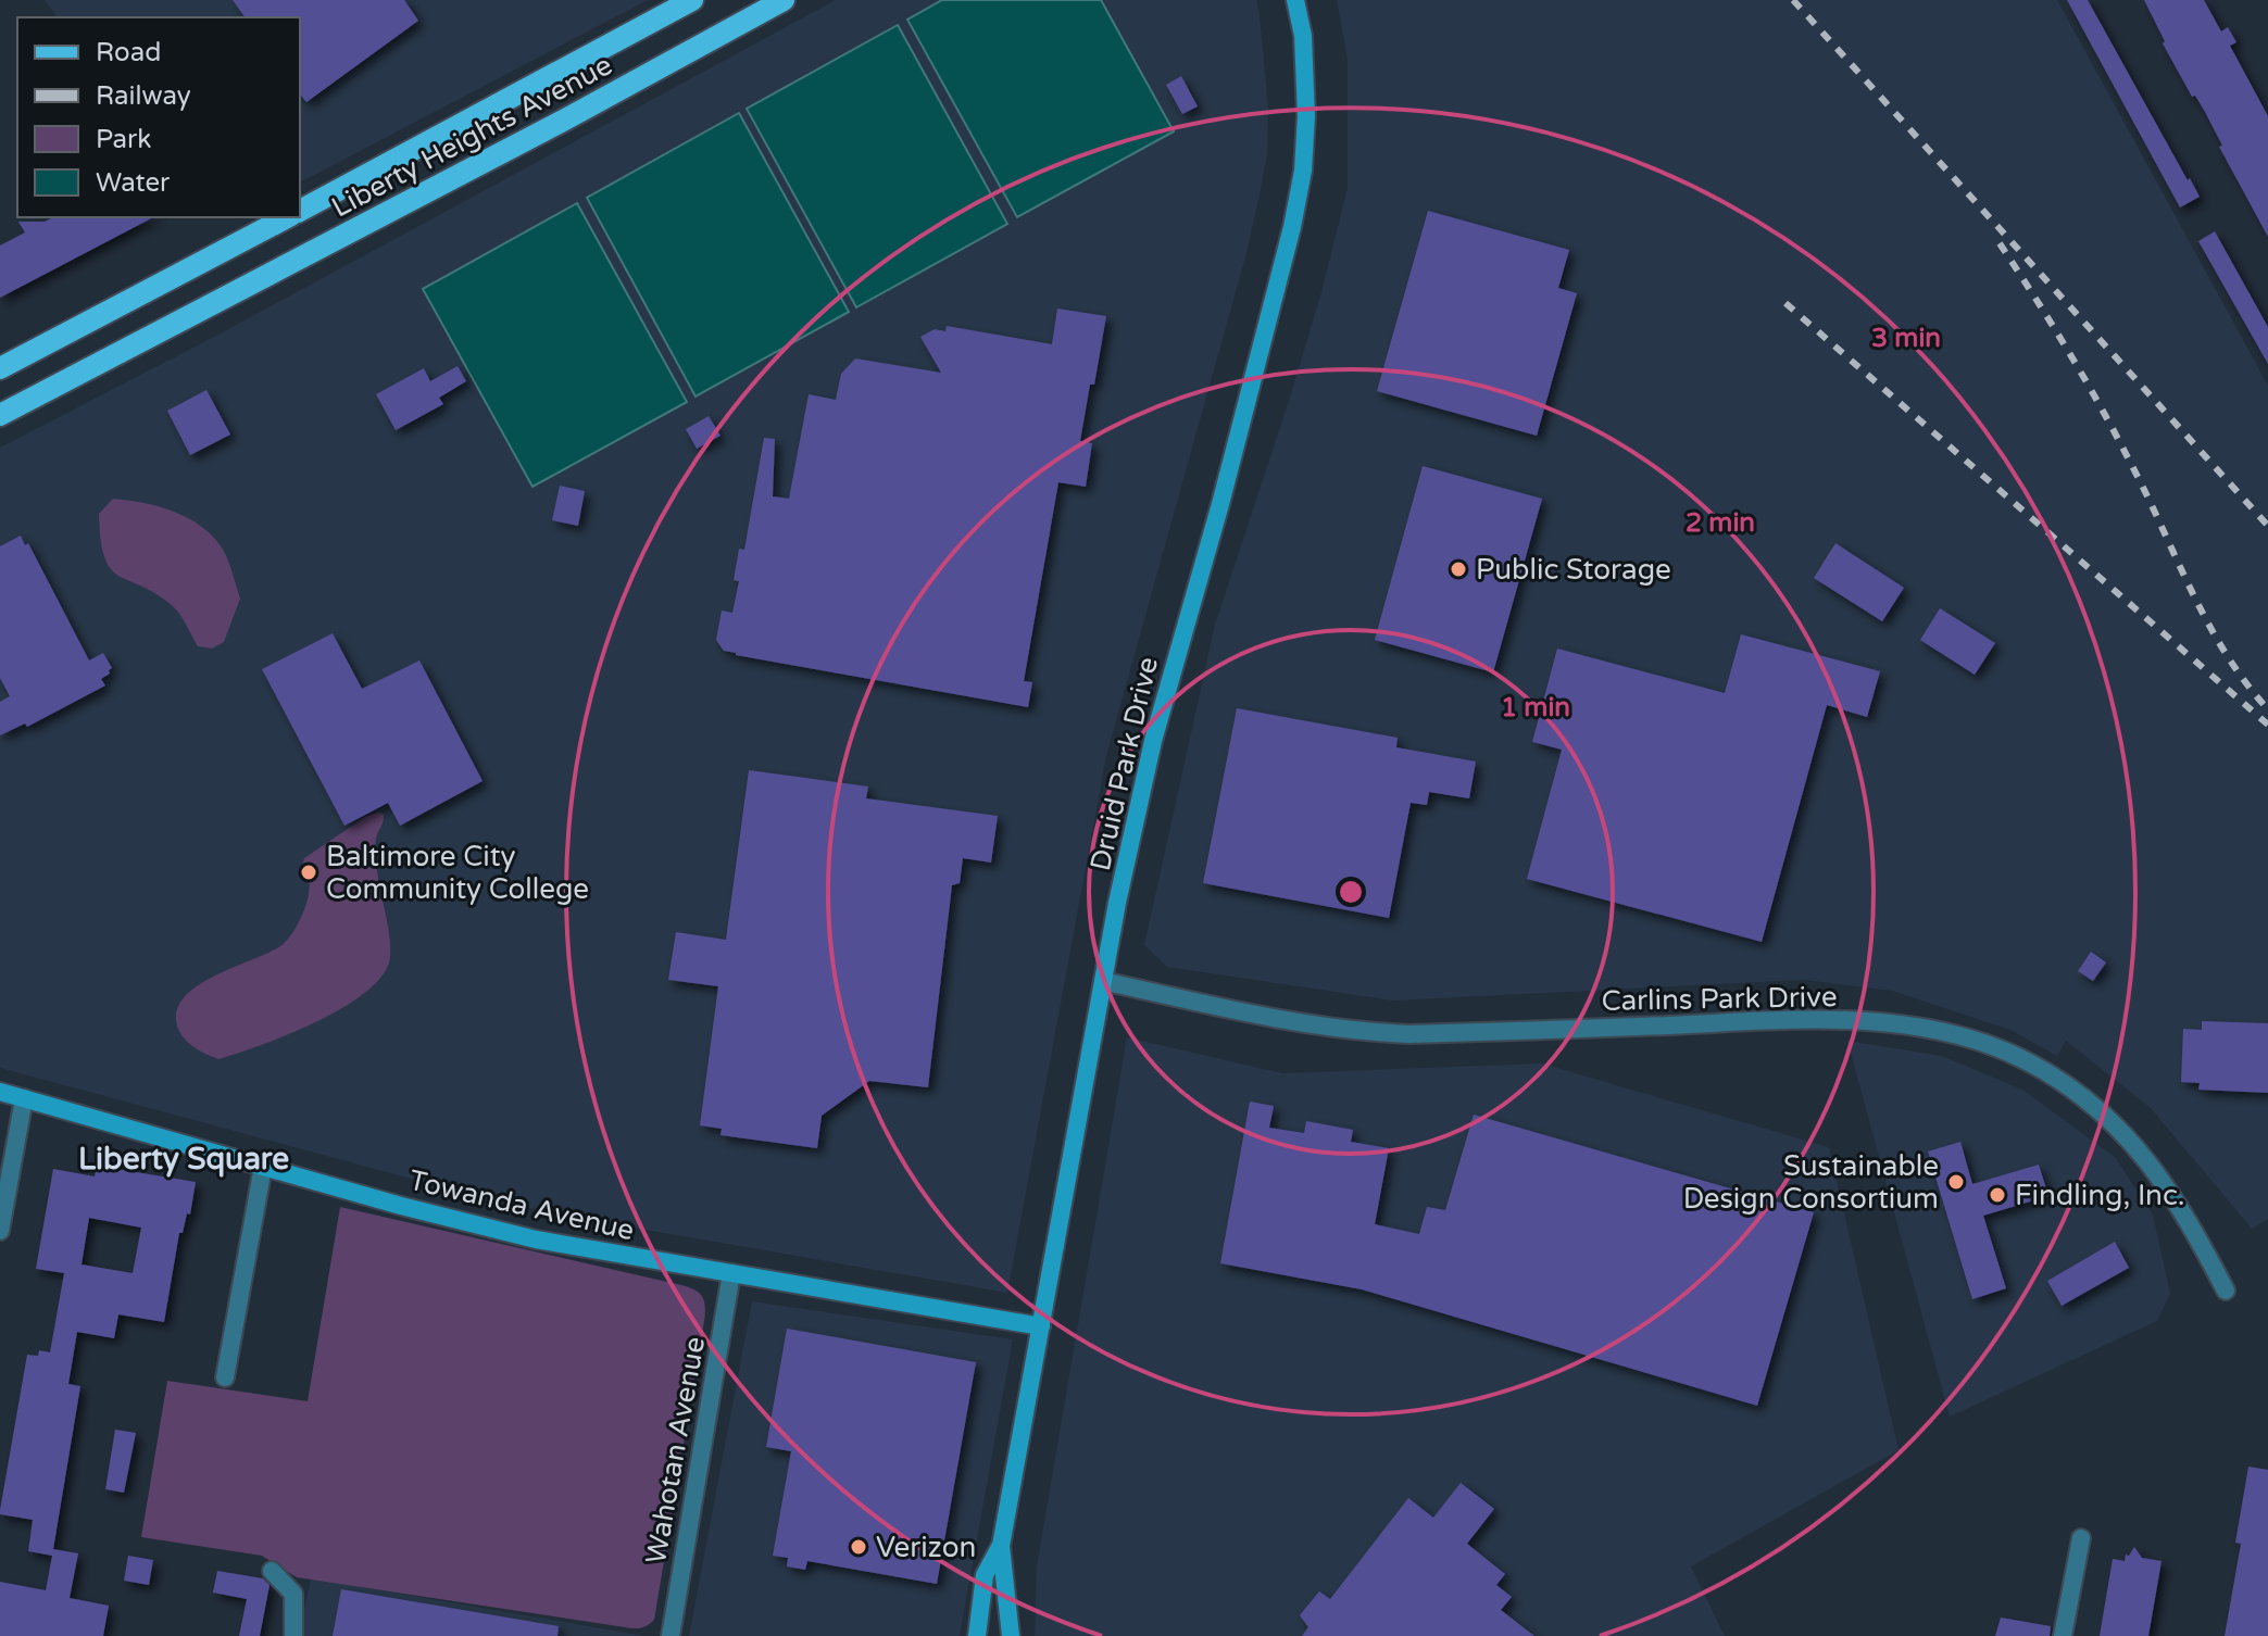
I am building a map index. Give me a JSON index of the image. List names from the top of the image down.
{
  "streets": {
    "main road": ["Liberty Heights Avenue", "Druid Park Drive", "Towanda Avenue"],
    "street": ["Carlins Park Drive", "Wahotan Avenue"]
  },
  "crossings": [
    ["Druid Park Drive", "Carlins Park Drive"],
    ["Druid Park Drive", "Towanda Avenue"],
    ["Towanda Avenue", "Wahotan Avenue"]
  ],
  "districts": ["Liberty Square"],
  "places": [
    "Public Storage",
    "Baltimore City Community College",
    "Sustainable Design Consortium",
    "Findling, Inc.",
    "Verizon"
  ],
  "legend": [
    "Road",
    "Railway",
    "Park",
    "Water"
  ],
  "rings": ["3 min", "2 min", "1 min"]
}
